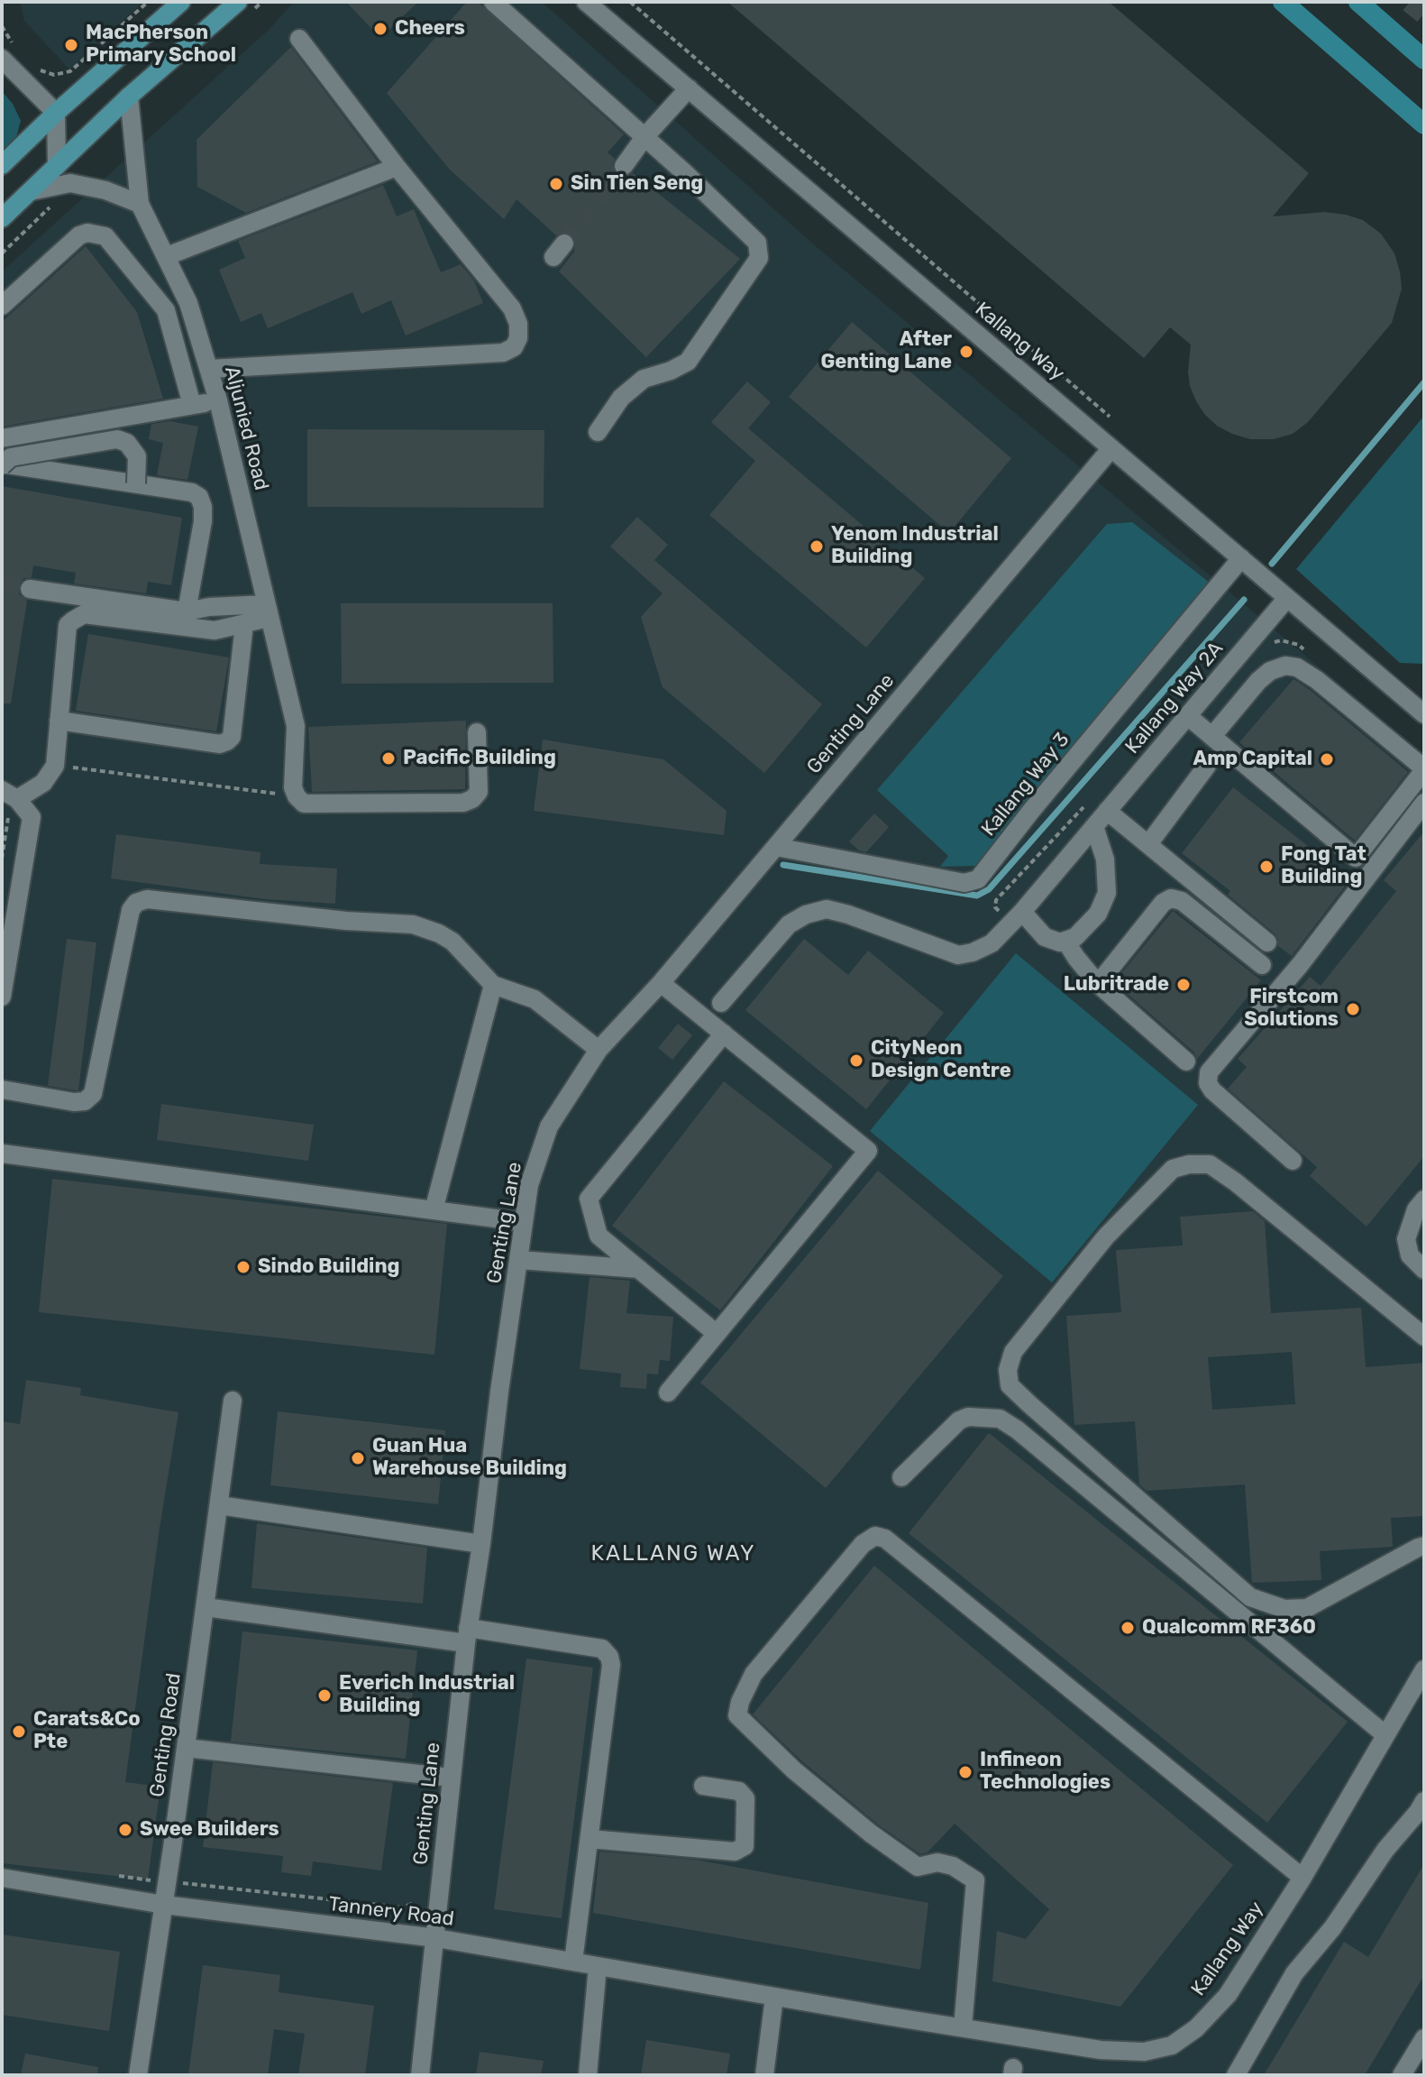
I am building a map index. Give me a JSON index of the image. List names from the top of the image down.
{
  "streets": {
    "street": [
      "Kallang Way",
      "Aljunied Road",
      "Kallang Way 2A",
      "Genting Lane",
      "Kallang Way 3",
      "Genting Road",
      "Tannery Road"
    ]
  },
  "crossings": [
    ["Kallang Way", "Kallang Way 2A"],
    ["Kallang Way", "Genting Lane"],
    ["Kallang Way", "Kallang Way 3"],
    ["Kallang Way", "Tannery Road"],
    ["Genting Lane", "Kallang Way 3"],
    ["Genting Lane", "Tannery Road"],
    ["Genting Road", "Tannery Road"]
  ],
  "districts": ["KALLANG WAY"],
  "places": [
    "Cheers",
    "MacPherson Primary School",
    "Sin Tien Seng",
    "After Genting Lane",
    "Yenom Industrial Building",
    "Pacific Building",
    "Amp Capital",
    "Fong Tat Building",
    "Lubritrade",
    "Firstcom Solutions",
    "CityNeon Design Centre",
    "Sindo Building",
    "Guan Hua Warehouse Building",
    "Qualcomm RF360",
    "Everich Industrial Building",
    "Carats&Co Pte",
    "Infineon Technologies",
    "Swee Builders"
  ]
}
